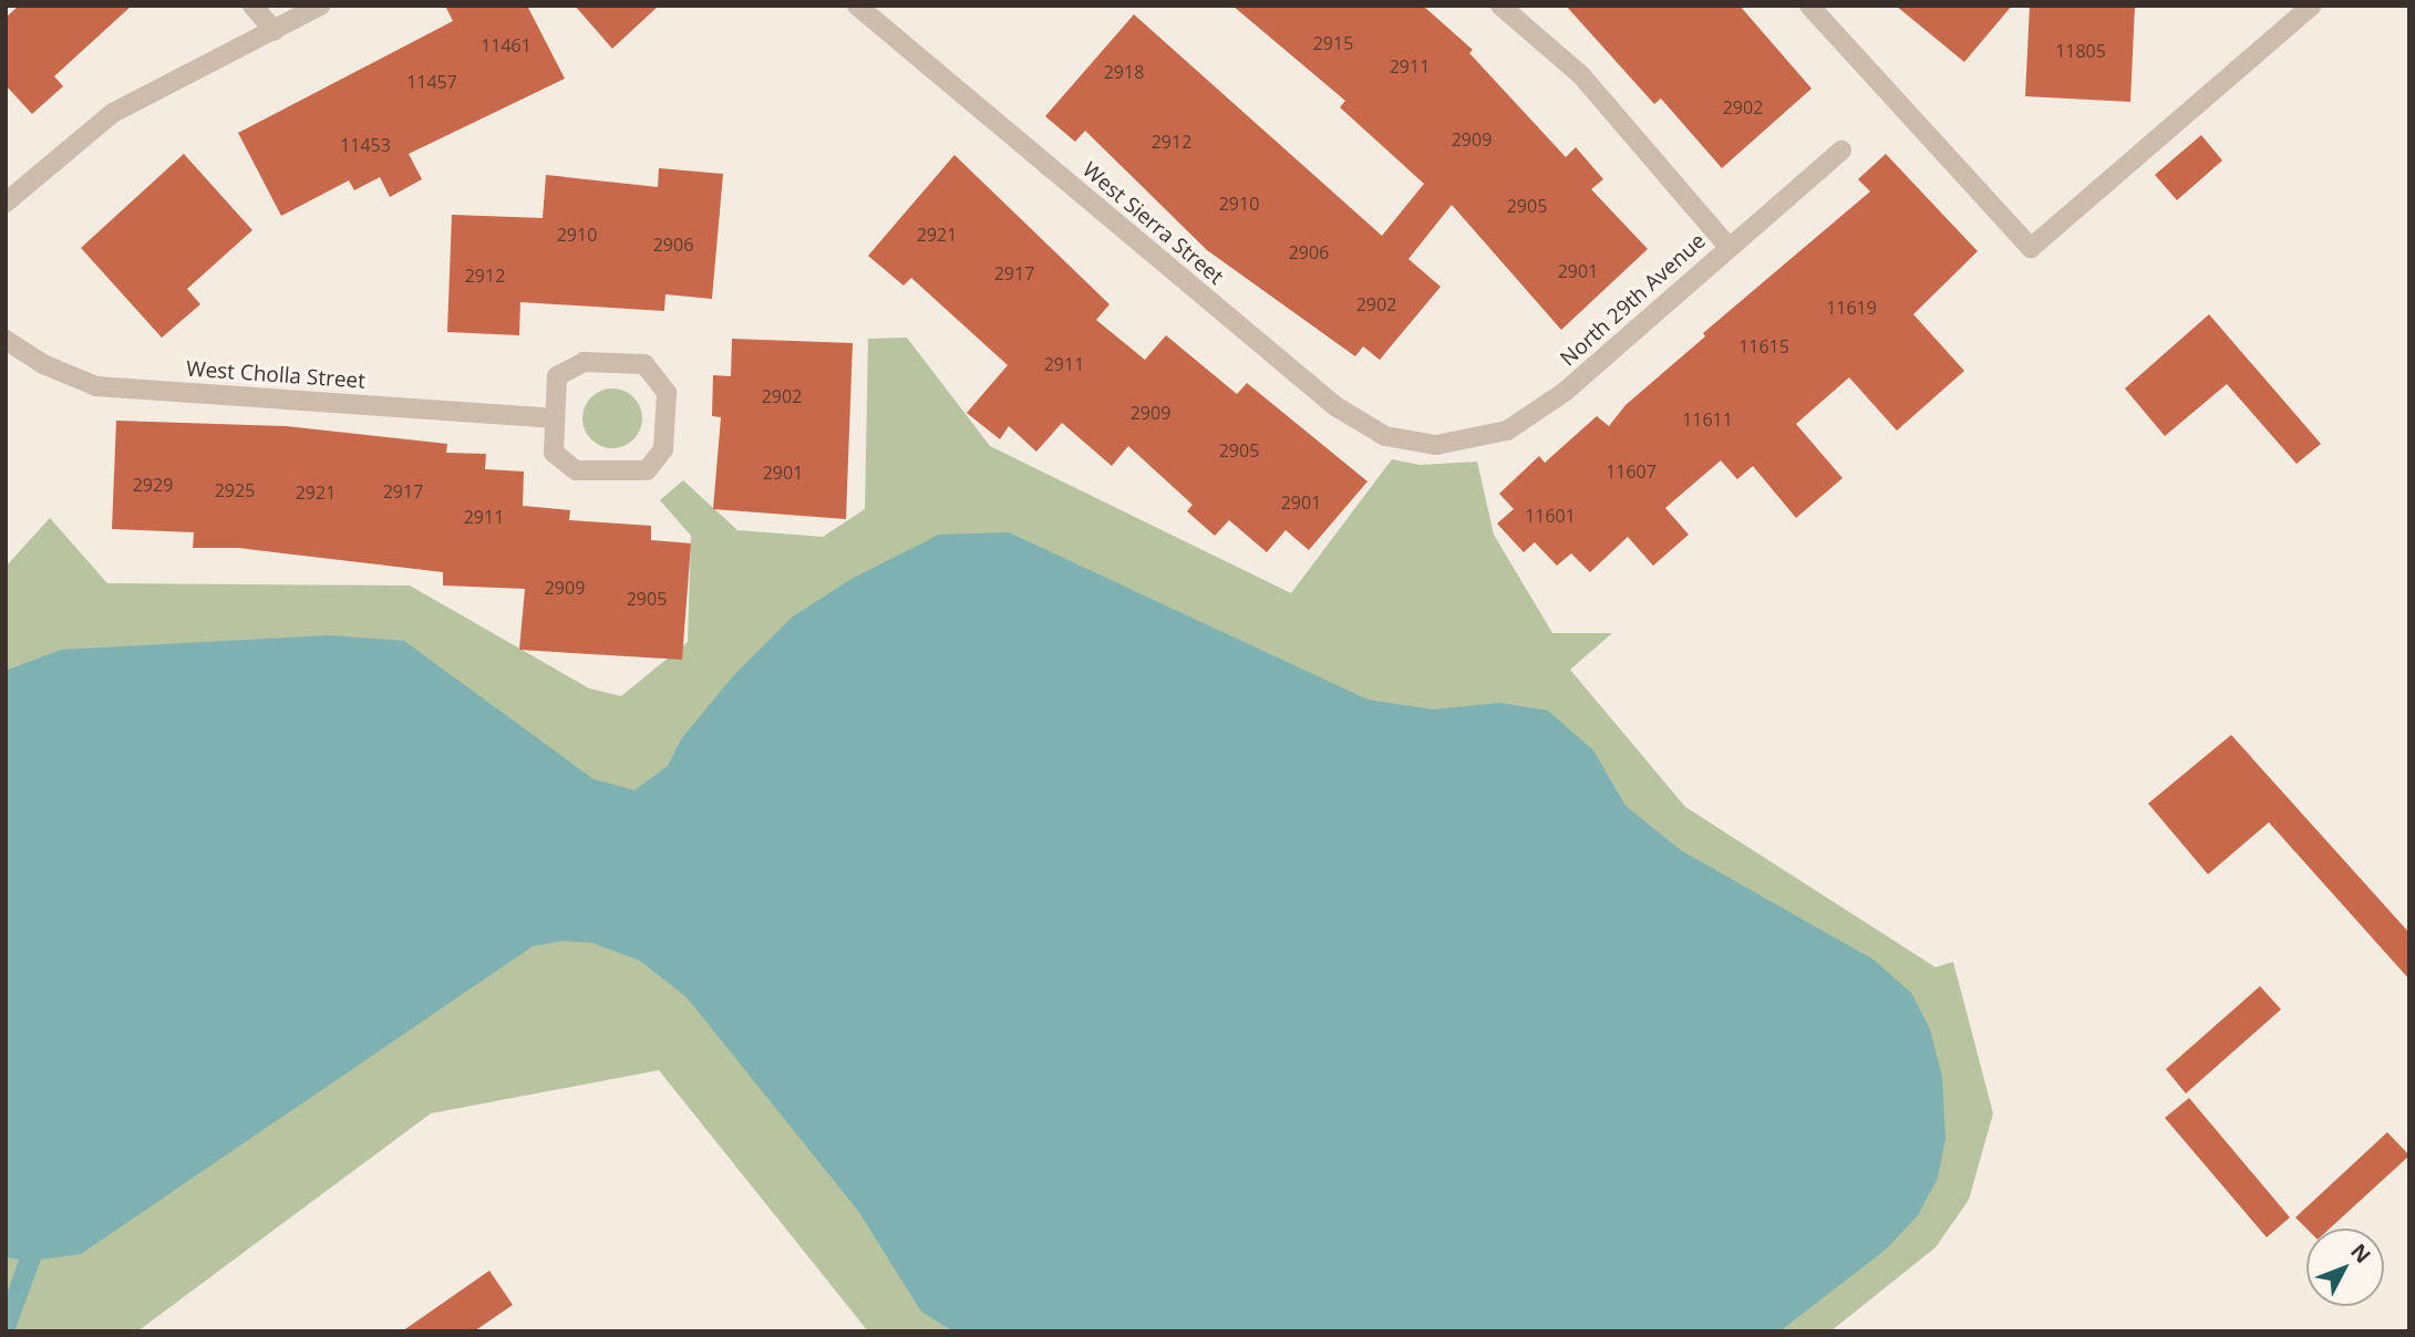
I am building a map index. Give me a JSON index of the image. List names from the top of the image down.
{
  "streets": {
    "street": ["West Sierra Street", "North 29th Avenue", "West Cholla Street"]
  },
  "crossings": [
    ["West Sierra Street", "North 29th Avenue"]
  ],
  "house_numbers": [
    "2915",
    "11461",
    "11805",
    "2911",
    "2918",
    "11457",
    "2902",
    "2909",
    "2912",
    "11453",
    "2910",
    "2905",
    "2910",
    "2921",
    "2906",
    "2906",
    "2901",
    "2917",
    "2912",
    "2902",
    "11619",
    "11615",
    "2911",
    "2902",
    "2909",
    "11611",
    "2905",
    "11607",
    "2901",
    "2929",
    "2925",
    "2917",
    "2921",
    "2901",
    "11601",
    "2911",
    "2909",
    "2905"
  ],
  "north": "top right"
}
